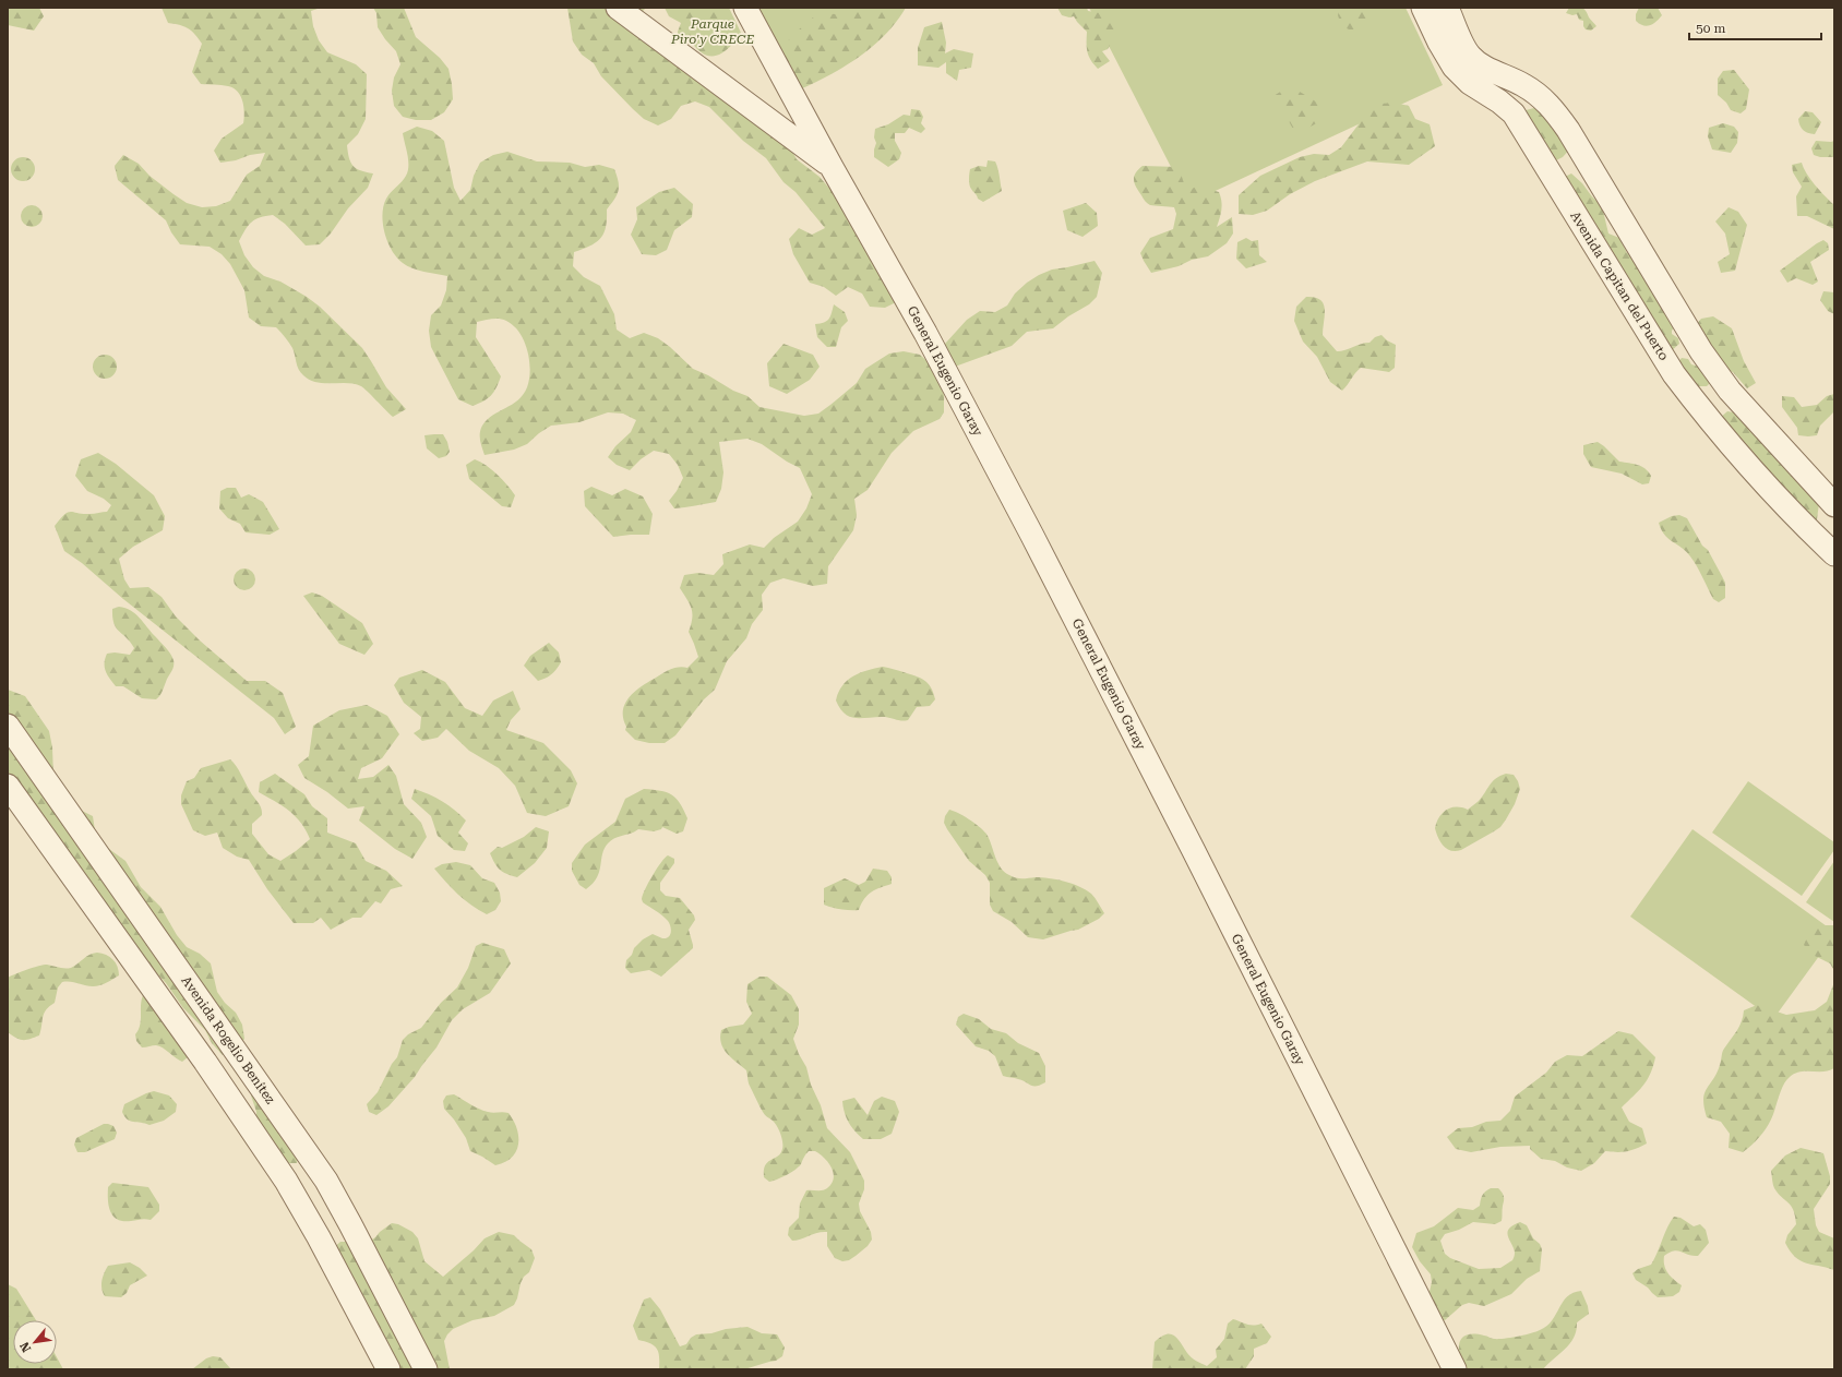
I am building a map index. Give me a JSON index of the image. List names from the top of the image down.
{
  "streets": {
    "street": ["Avenida Capitan del Puerto", "General Eugenio Garay", "Avenida Rogelio Benítez"]
  },
  "parks": ["Parque Piro'y CRECE"],
  "scale_bar": "50 m",
  "north": "bottom left"
}
